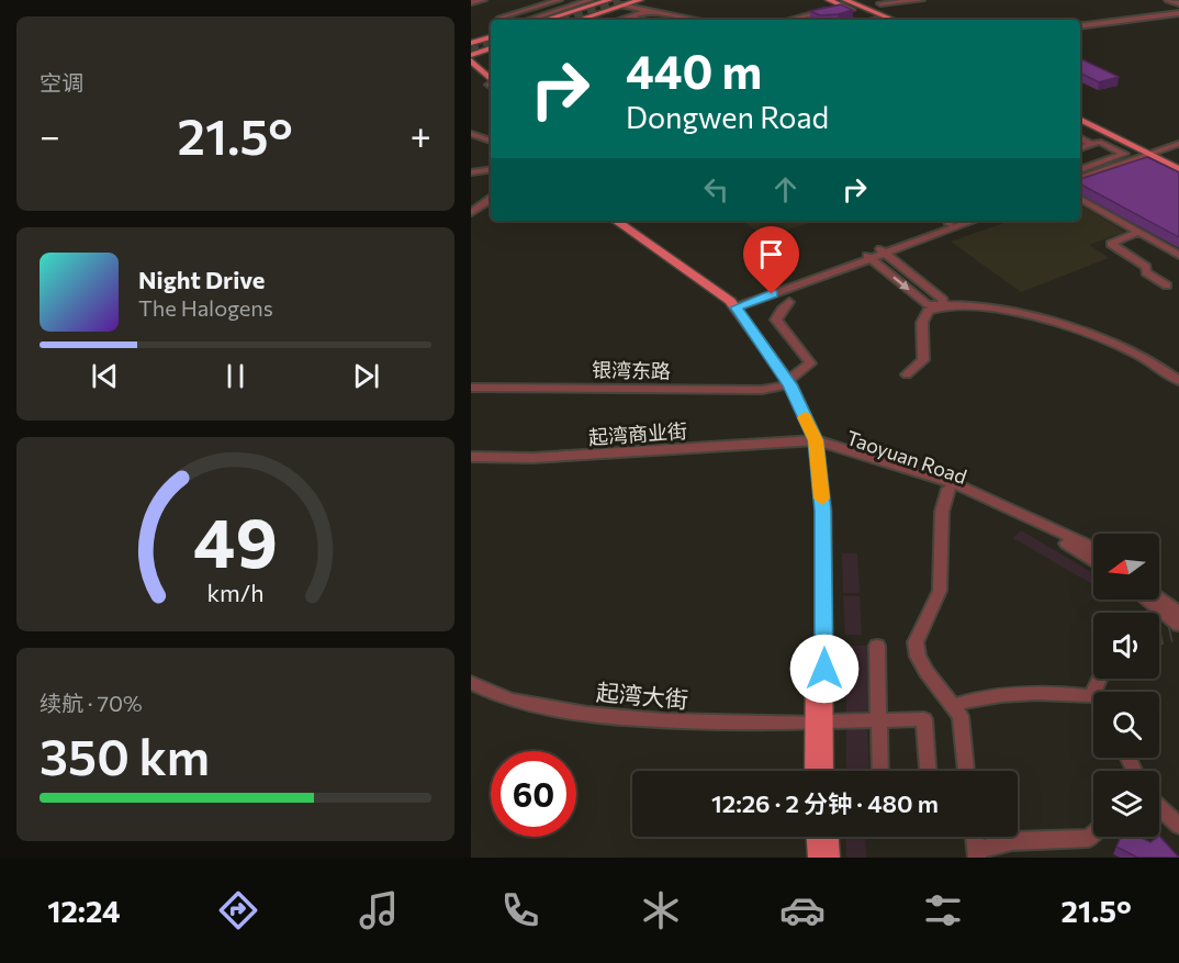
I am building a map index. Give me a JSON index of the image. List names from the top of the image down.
{
  "streets": {
    "street": [
      "银湾东路",
      "起湾商业街",
      "Taoyuan Road",
      "起湾大街"
    ]
  },
  "crossings": [
    ["起湾商业街", "Taoyuan Road"]
  ],
  "north": "left",
  "page": {
    "tile": [
      "空调",
      ["续航 · 70%", "350 km"]
    ],
    "turn": ["440 m", "Dongwen Road"],
    "heat": ["−", "21.5°", "+"],
    "song": ["Night Drive", "The Halogens"],
    "limit": "60",
    "trip": "12:26 · 2 分钟 · 480 m",
    "tabs": ["12:24", "21.5°"],
    "gauge": ["49", "km/h"]
  }
}
